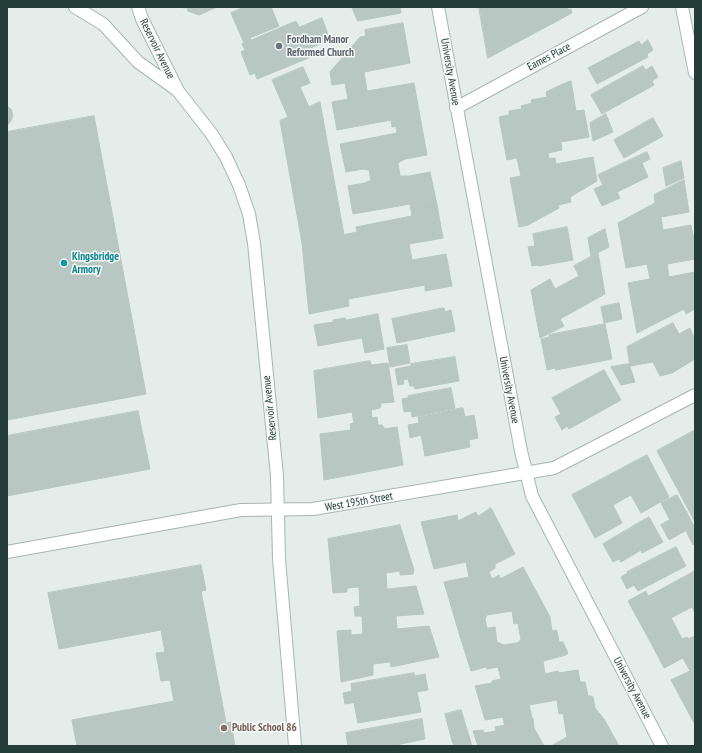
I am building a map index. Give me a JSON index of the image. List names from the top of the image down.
{
  "streets": {
    "street": [
      "Reservoir Avenue",
      "Eames Place",
      "University Avenue",
      "West 195th Street"
    ]
  },
  "crossings": [
    ["Reservoir Avenue", "West 195th Street"],
    ["Eames Place", "University Avenue"],
    ["University Avenue", "West 195th Street"]
  ],
  "places": ["Fordham Manor Reformed Church", "Kingsbridge Armory", "Public School 86"]
}
